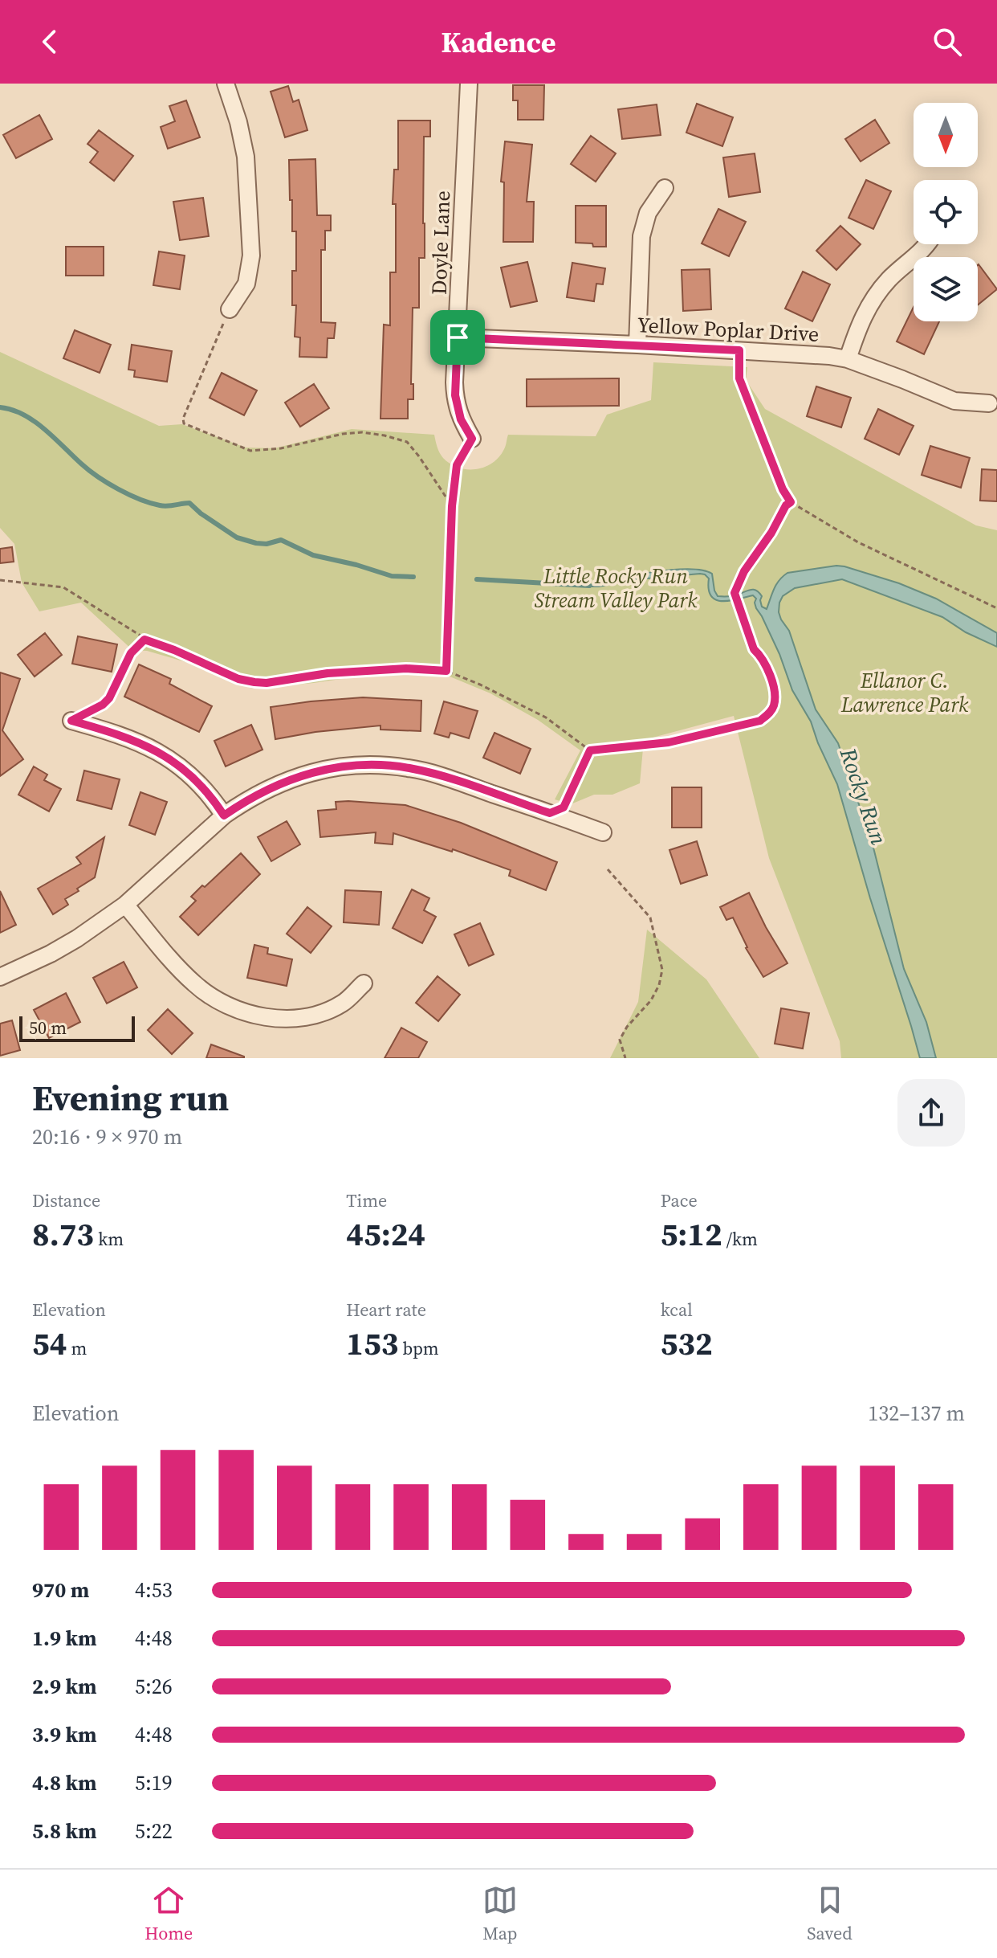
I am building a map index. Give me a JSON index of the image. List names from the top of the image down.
{
  "streets": {
    "street": ["Doyle Lane", "Yellow Poplar Drive"]
  },
  "crossings": [
    ["Doyle Lane", "Yellow Poplar Drive"]
  ],
  "water": ["Rocky Run"],
  "parks": ["Little Rocky Run Stream Valley Park", "Ellanor C. Lawrence Park"],
  "scale_bar": "50 m",
  "north": "bottom",
  "page": {
    "header": "Kadence",
    "scale": "50 m",
    "heading": ["Evening run", "20:16 · 9 × 970 m"],
    "stats": [
      ["Distance", "8.73 km"],
      ["Time", "45:24"],
      ["Pace", "5:12 /km"],
      ["Elevation", "54 m"],
      ["Heart rate", "153 bpm"],
      ["kcal", "532"]
    ],
    "chart": ["Elevation", "132–137 m"],
    "list": [
      {
        "name": "970 m",
        "note": "4:53"
      },
      {
        "name": "1.9 km",
        "note": "4:48"
      },
      {
        "name": "2.9 km",
        "note": "5:26"
      },
      {
        "name": "3.9 km",
        "note": "4:48"
      },
      {
        "name": "4.8 km",
        "note": "5:19"
      },
      {
        "name": "5.8 km",
        "note": "5:22"
      }
    ],
    "tabs": ["Home", "Map", "Saved"]
  }
}
